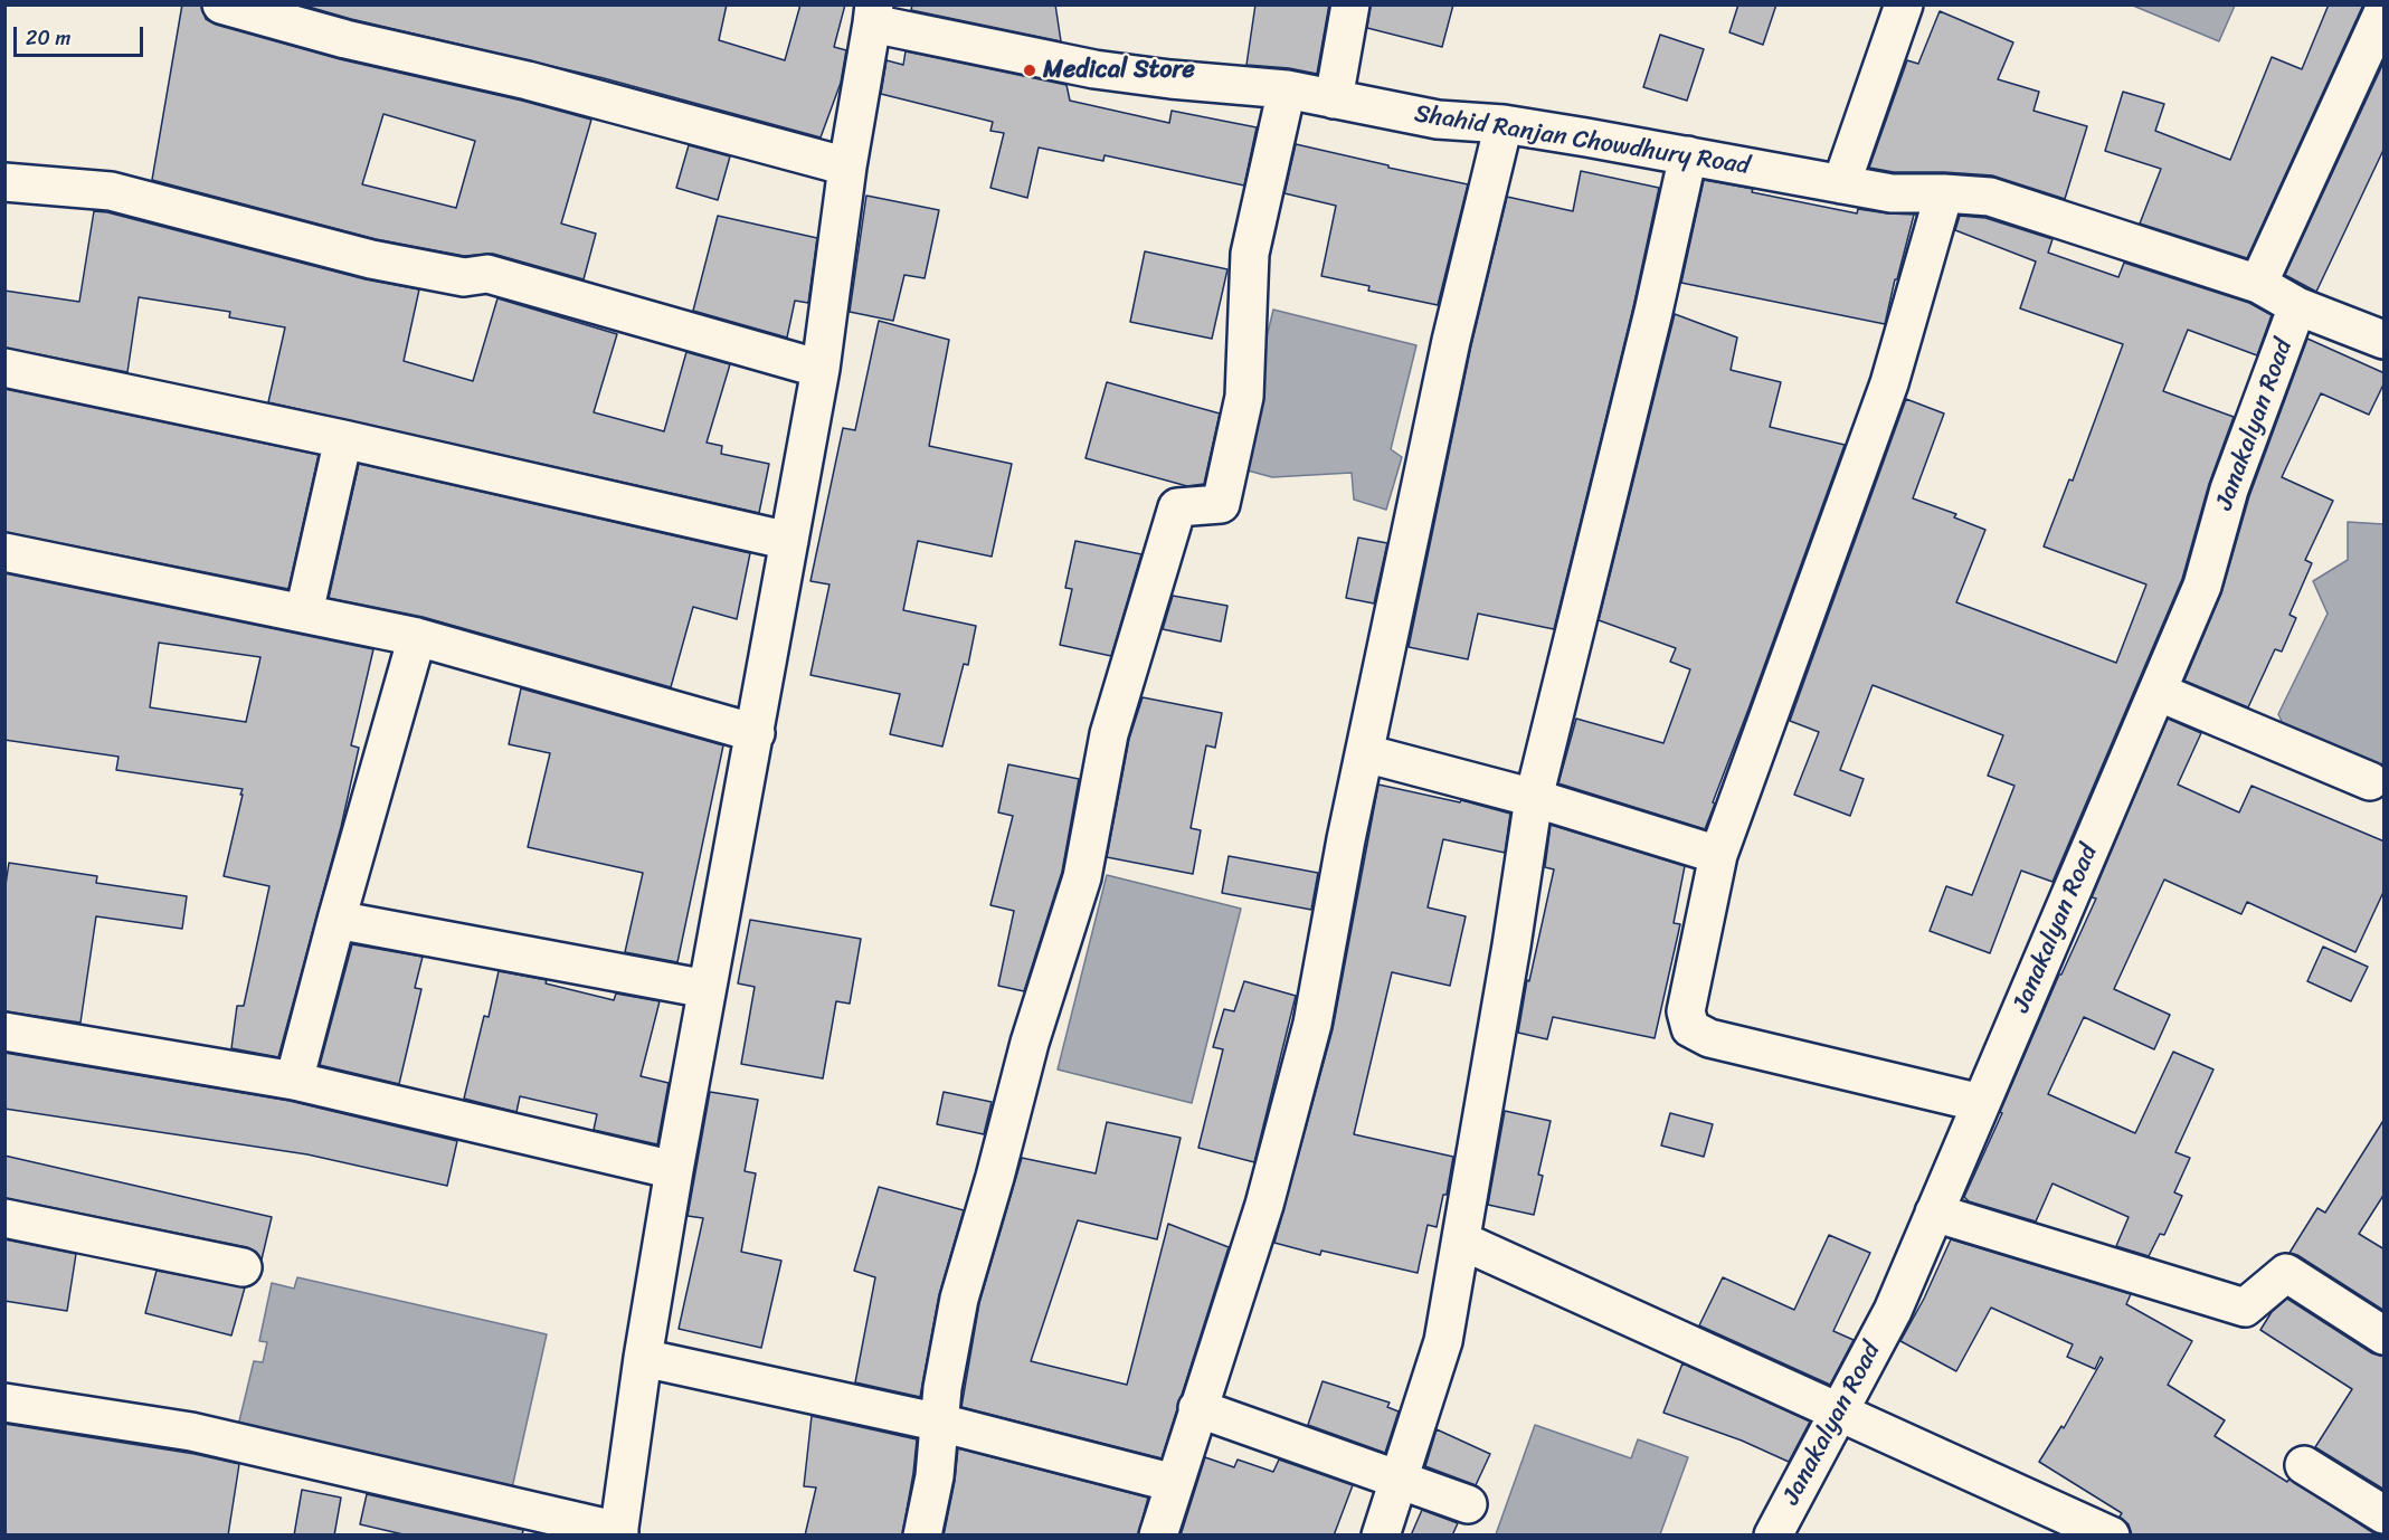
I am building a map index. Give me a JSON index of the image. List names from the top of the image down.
{
  "streets": {
    "street": ["Shahid Ranjan Chowdhury Road", "Janakalyan Road"]
  },
  "crossings": [
    ["Shahid Ranjan Chowdhury Road", "Janakalyan Road"]
  ],
  "places": ["Medical Store"],
  "scale_bar": "20 m"
}
